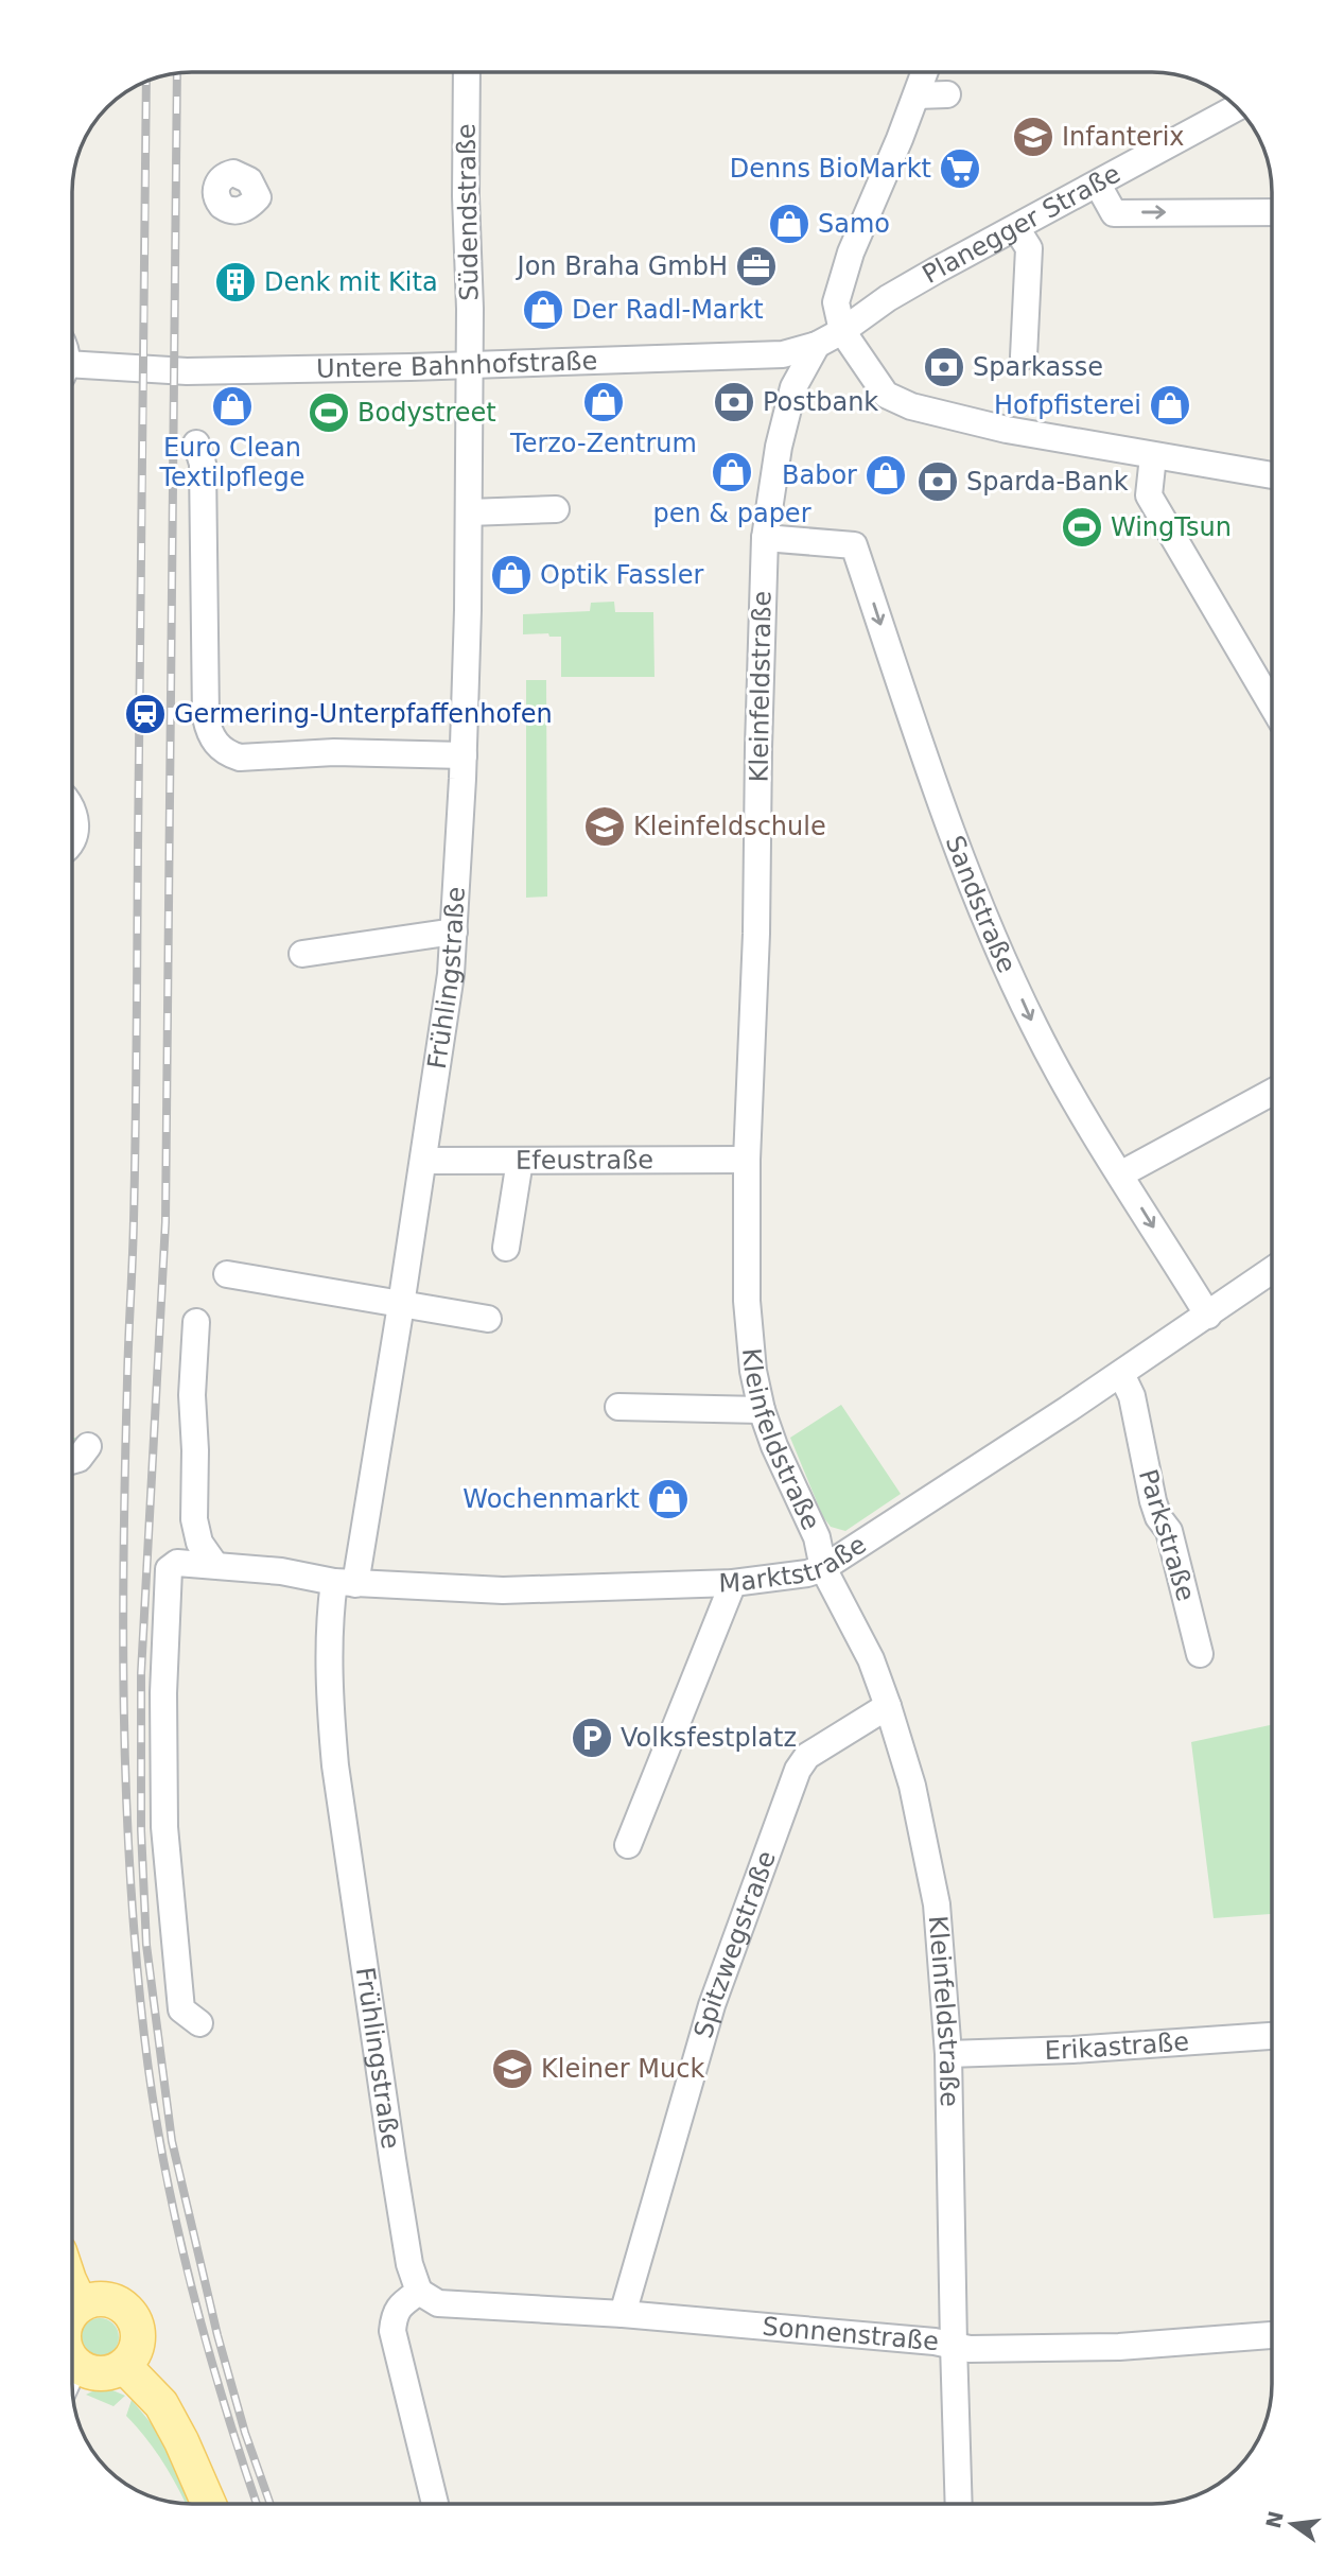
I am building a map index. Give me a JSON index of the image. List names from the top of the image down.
{
  "streets": {
    "street": [
      "Südendstraße",
      "Planegger Straße",
      "Untere Bahnhofstraße",
      "Kleinfeldstraße",
      "Sandstraße",
      "Frühlingstraße",
      "Efeustraße",
      "Parkstraße",
      "Marktstraße",
      "Spitzwegstraße",
      "Erikastraße",
      "Sonnenstraße"
    ]
  },
  "crossings": [
    ["Südendstraße", "Untere Bahnhofstraße"],
    ["Südendstraße", "Frühlingstraße"],
    ["Planegger Straße", "Untere Bahnhofstraße"],
    ["Untere Bahnhofstraße", "Kleinfeldstraße"],
    ["Untere Bahnhofstraße", "Frühlingstraße"],
    ["Kleinfeldstraße", "Sandstraße"],
    ["Kleinfeldstraße", "Efeustraße"],
    ["Kleinfeldstraße", "Marktstraße"],
    ["Kleinfeldstraße", "Spitzwegstraße"],
    ["Kleinfeldstraße", "Erikastraße"],
    ["Kleinfeldstraße", "Sonnenstraße"],
    ["Sandstraße", "Marktstraße"],
    ["Frühlingstraße", "Efeustraße"],
    ["Frühlingstraße", "Marktstraße"],
    ["Frühlingstraße", "Sonnenstraße"],
    ["Parkstraße", "Marktstraße"],
    ["Spitzwegstraße", "Sonnenstraße"]
  ],
  "one_way": ["Sandstraße"],
  "places": {
    "school or university": ["Infanterix", "Kleinfeldschule", "Kleiner Muck"],
    "supermarket": ["Denns BioMarkt"],
    "shop": [
      "Samo",
      "Der Radl-Markt",
      "Terzo-Zentrum",
      "Hofpfisterei",
      "Euro Clean Textilpflege",
      "pen & paper",
      "Babor",
      "Optik Fassler",
      "Wochenmarkt"
    ],
    "office": ["Jon Braha GmbH"],
    "building": ["Denk mit Kita"],
    "bank": ["Sparkasse", "Postbank", "Sparda-Bank"],
    "sports": ["Bodystreet", "WingTsun"],
    "station": ["Germering-Unterpfaffenhofen"],
    "parking": ["Volksfestplatz"]
  },
  "north": "left"
}
